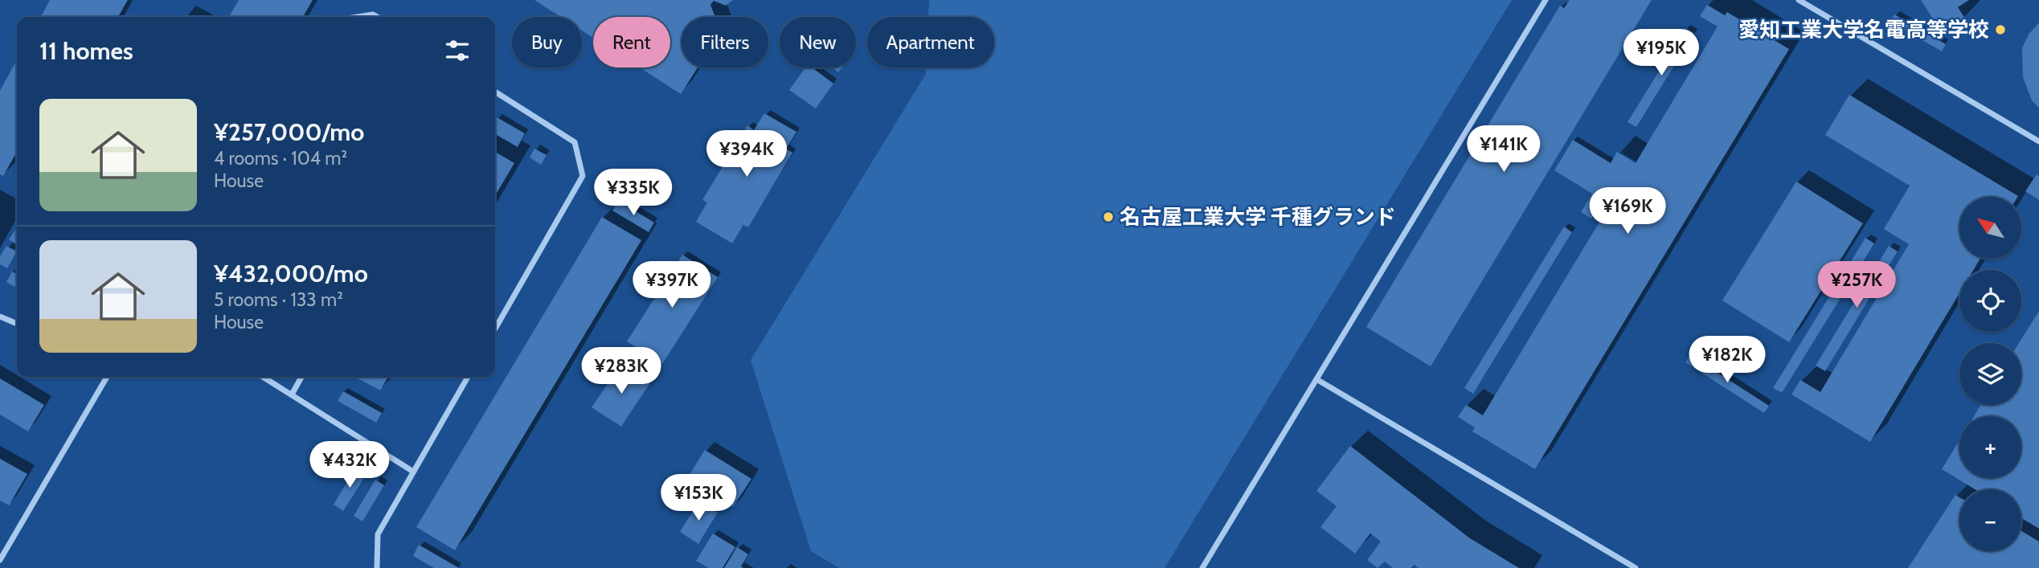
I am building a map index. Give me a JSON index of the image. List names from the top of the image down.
{
  "places": ["愛知工業大学名電高等学校", "名古屋工業大学 千種グランド"],
  "north": "top left",
  "page": {
    "chip": [
      "Buy",
      "Rent",
      "Filters",
      "New",
      "Apartment"
    ],
    "heading": "11 homes",
    "price": [
      "¥195K",
      "¥141K",
      "¥394K",
      "¥335K",
      "¥169K",
      "¥397K",
      "¥257K",
      "¥182K",
      "¥283K",
      "¥432K",
      "¥153K"
    ],
    "list": [
      {
        "name": "¥257,000/mo",
        "note": "4 rooms · 104 m² · House"
      },
      {
        "name": "¥432,000/mo",
        "note": "5 rooms · 133 m² · House"
      }
    ],
    "map_buttons": ["+", "−"]
  }
}
